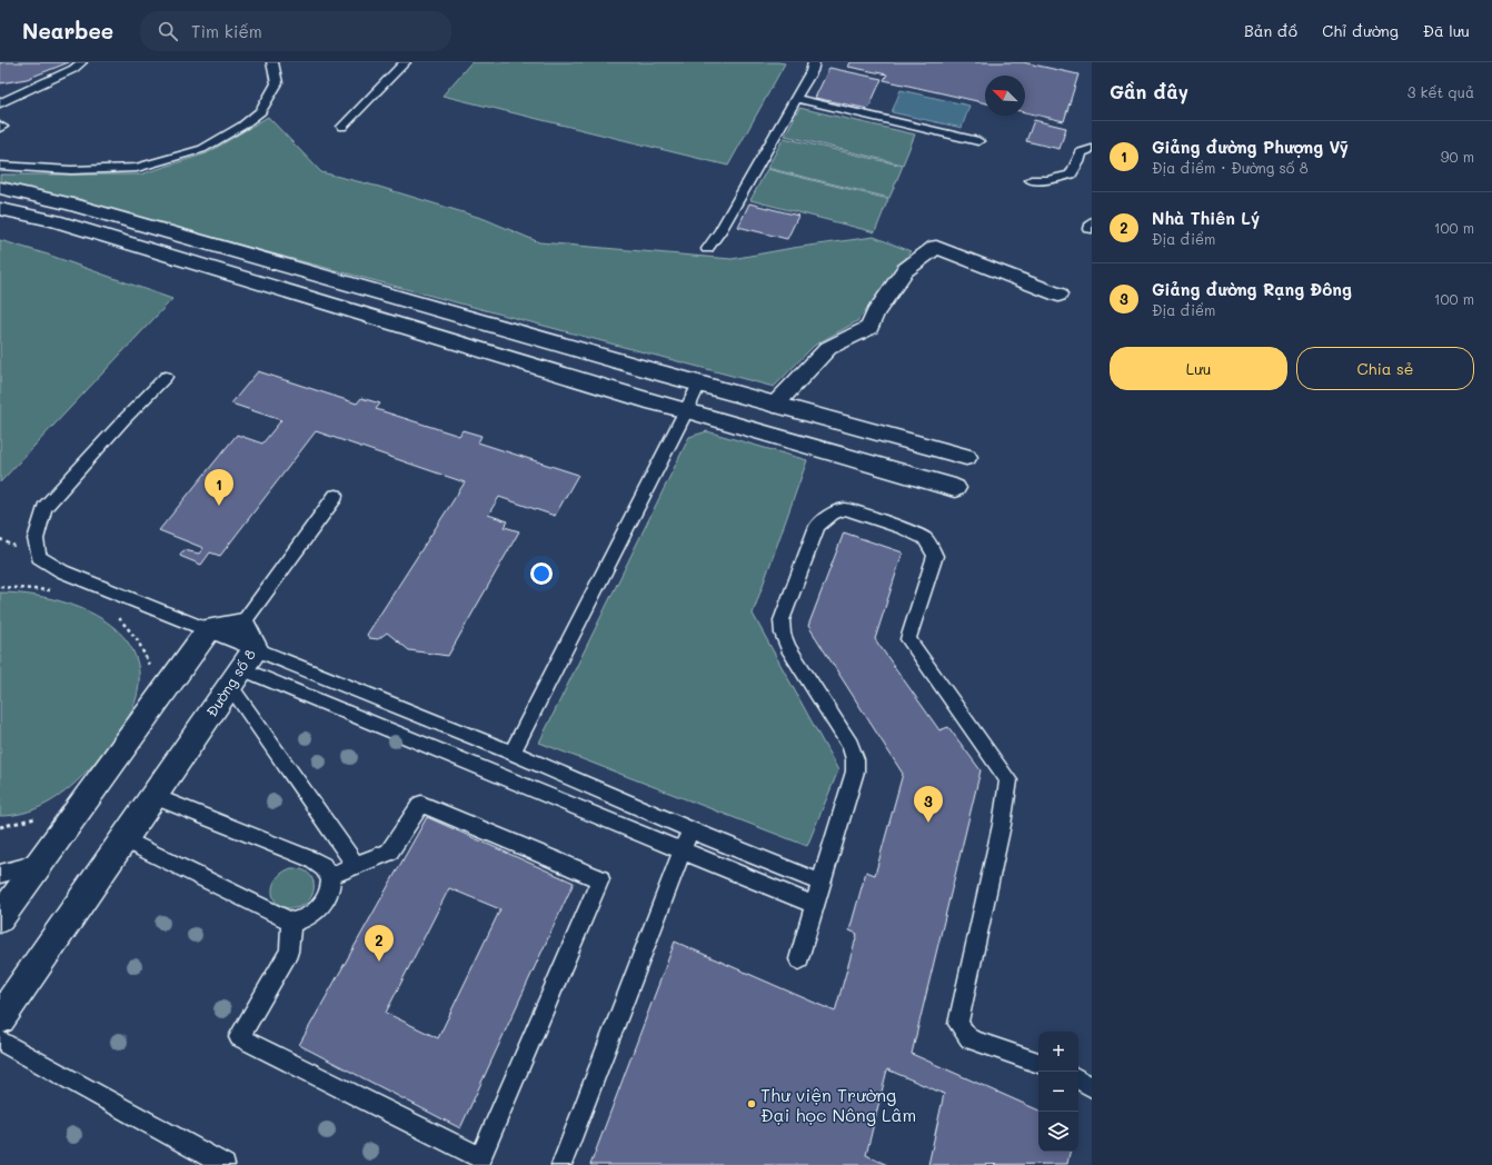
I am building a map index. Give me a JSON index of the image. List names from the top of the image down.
{
  "streets": {
    "street": ["Đường số 8"]
  },
  "places": ["Thư viện Trường Đại học Nông Lâm"],
  "north": "top left",
  "page": {
    "header": "Nearbee",
    "search": "Tìm kiếm",
    "nav": ["Bản đồ", "Chỉ đường", "Đã lưu"],
    "heading": ["Gần đây", "3 kết quả"],
    "list": [
      {
        "mark": "1",
        "name": "Giảng đường Phượng Vỹ",
        "note": "Địa điểm · Đường số 8",
        "value": "90 m"
      },
      {
        "mark": "2",
        "name": "Nhà Thiên Lý",
        "note": "Địa điểm",
        "value": "100 m"
      },
      {
        "mark": "3",
        "name": "Giảng đường Rạng Đông",
        "note": "Địa điểm",
        "value": "100 m"
      }
    ],
    "buttons": ["Lưu", "Chia sẻ"],
    "pins": ["1", "3", "2"],
    "map_buttons": ["+", "−"]
  }
}
